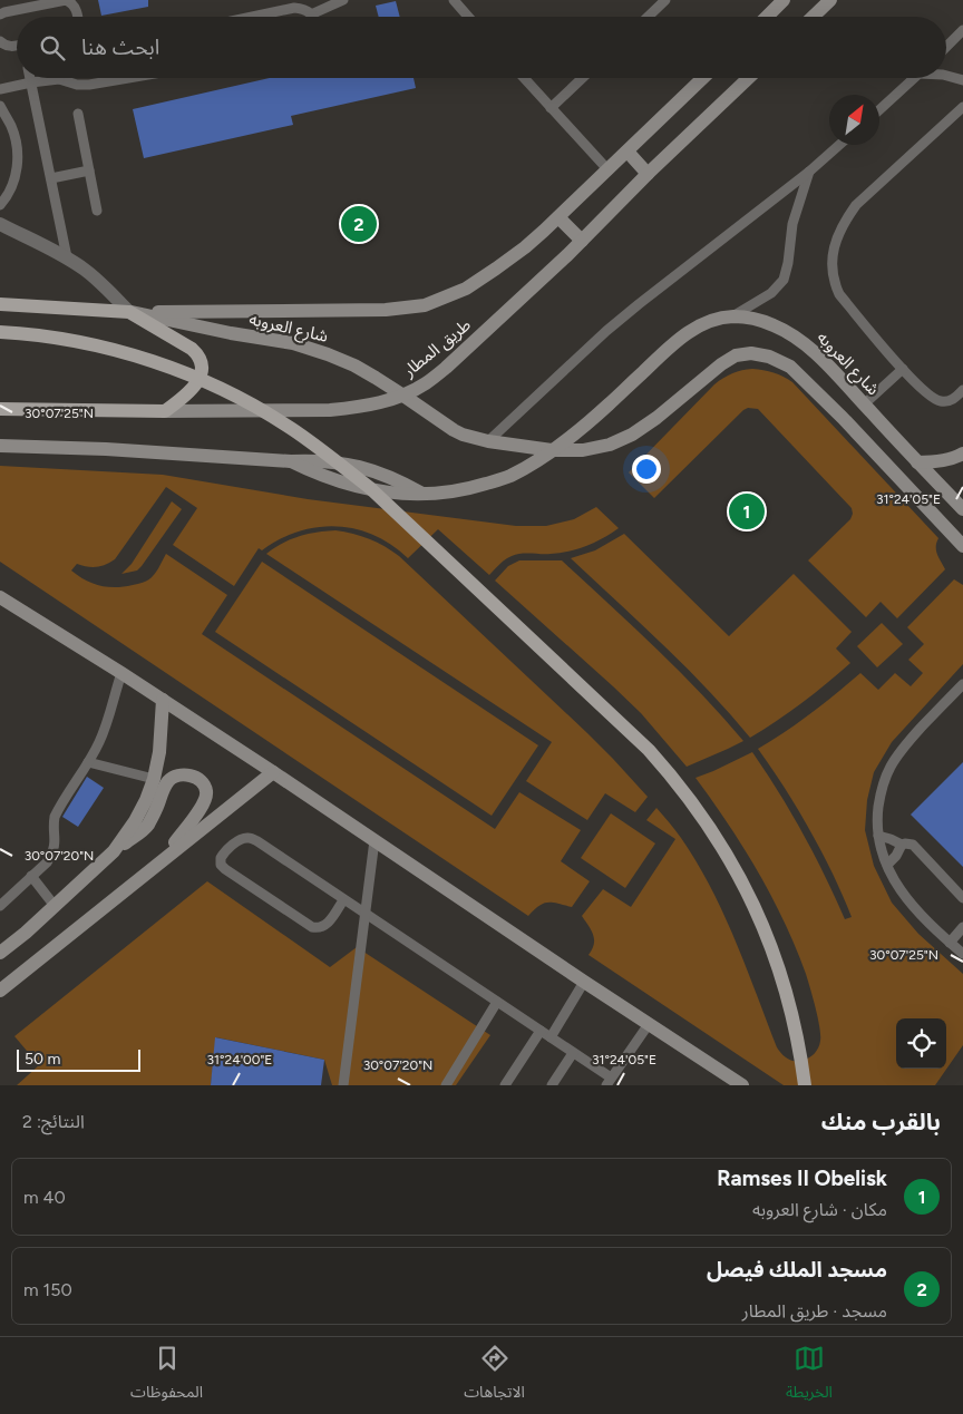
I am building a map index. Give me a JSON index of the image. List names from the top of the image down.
{
  "streets": {
    "main road": ["شارع العروبه", "طريق المطار"]
  },
  "crossings": [
    ["شارع العروبه", "طريق المطار"]
  ],
  "scale_bar": "50 m",
  "north": "top right",
  "page": {
    "search": "ابحث هنا",
    "pins": ["2", "1"],
    "scale": "50 m",
    "heading": ["بالقرب منك", "النتائج: 2"],
    "list": [
      {
        "mark": "1",
        "name": "Ramses II Obelisk",
        "note": "مكان · شارع العروبه",
        "value": "40 m"
      },
      {
        "mark": "2",
        "name": "مسجد الملك فيصل",
        "note": "مسجد · طريق المطار",
        "value": "150 m"
      }
    ],
    "nav": ["الخريطة", "الاتجاهات", "المحفوظات"]
  },
  "coordinates": [
    "30°07'25\"N",
    "31°24'05\"E",
    "30°07'20\"N",
    "31°24'00\"E"
  ]
}
